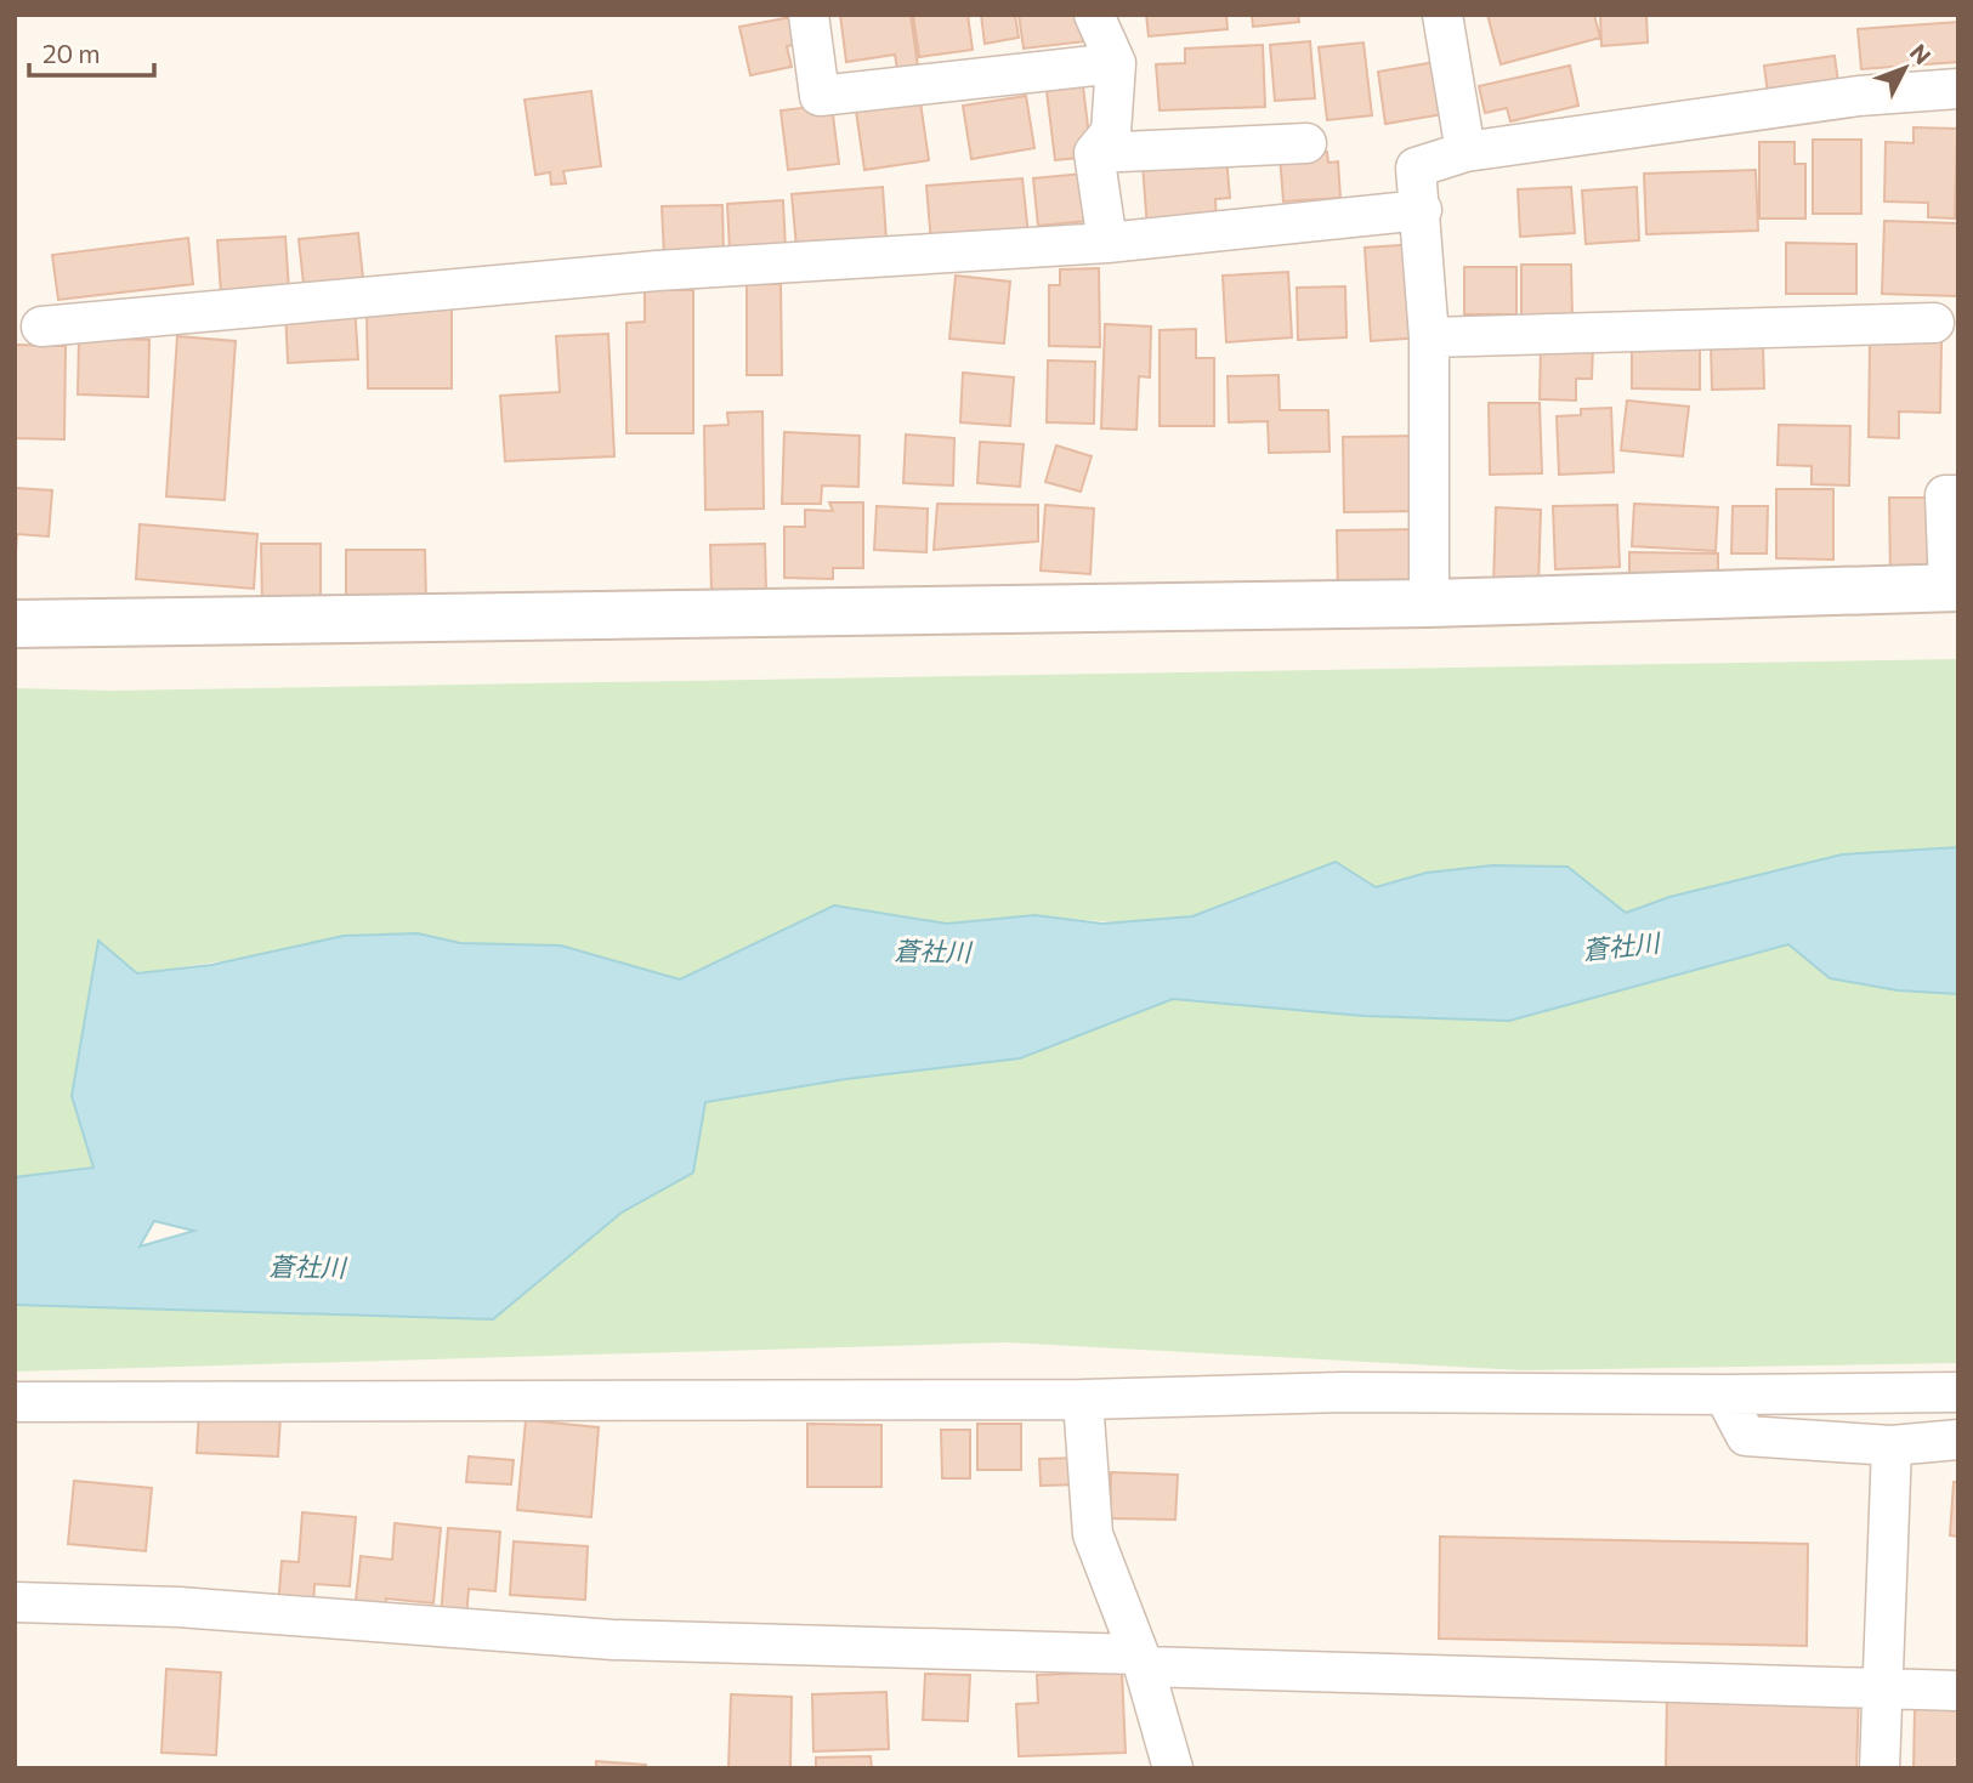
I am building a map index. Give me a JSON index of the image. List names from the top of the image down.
{
  "water": ["蒼社川"],
  "scale_bar": "20 m",
  "north": "top right"
}
